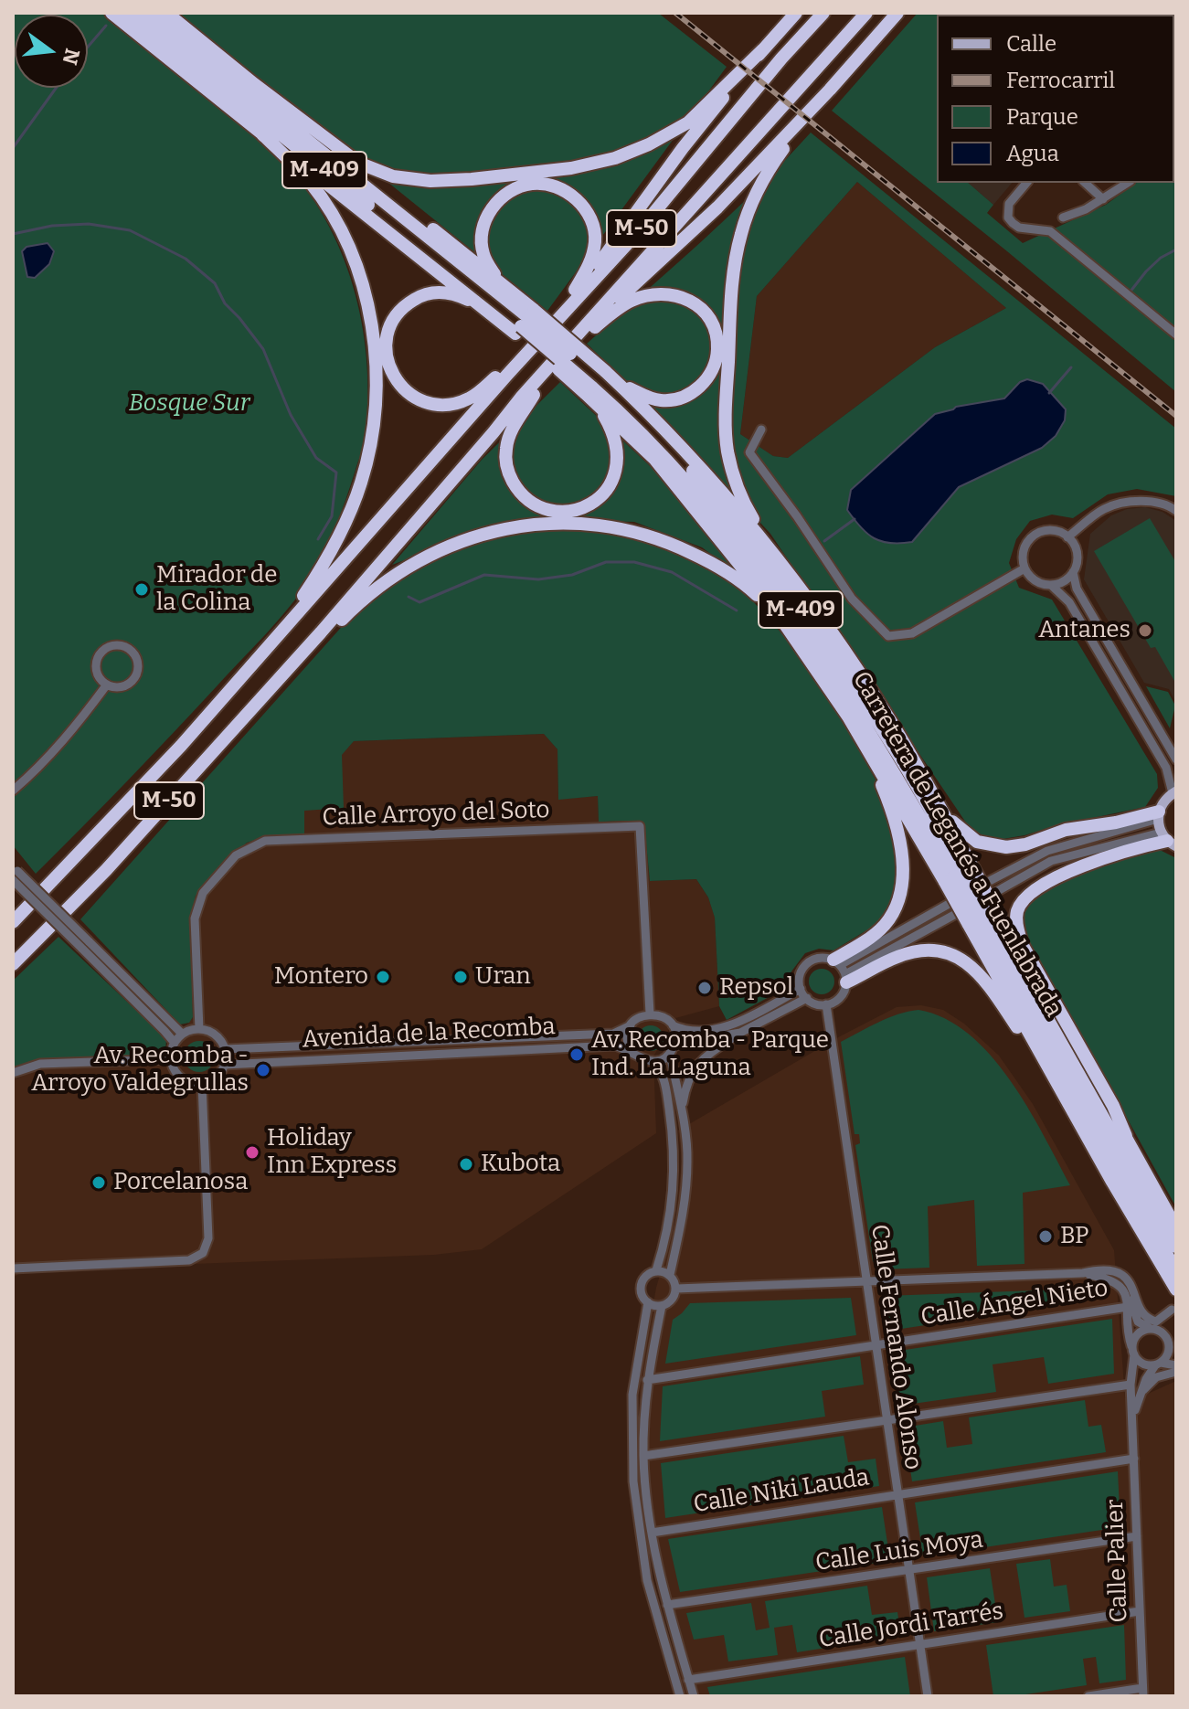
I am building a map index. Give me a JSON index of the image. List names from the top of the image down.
{
  "streets": {
    "highway": ["M-409", "M-50", "Carretera de Leganés a Fuenlabrada"],
    "street": [
      "Calle Arroyo del Soto",
      "Avenida de la Recomba",
      "Calle Ángel Nieto",
      "Calle Fernando Alonso",
      "Calle Niki Lauda",
      "Calle Luis Moya",
      "Calle Palier",
      "Calle Jordi Tarrés"
    ]
  },
  "crossings": [
    ["M-409", "Carretera de Leganés a Fuenlabrada"],
    ["M-409", "Calle Fernando Alonso"],
    ["Calle Arroyo del Soto", "Avenida de la Recomba"],
    ["Calle Ángel Nieto", "Calle Fernando Alonso"],
    ["Calle Ángel Nieto", "Calle Palier"],
    ["Calle Fernando Alonso", "Calle Niki Lauda"],
    ["Calle Fernando Alonso", "Calle Luis Moya"],
    ["Calle Fernando Alonso", "Calle Jordi Tarrés"],
    ["Calle Niki Lauda", "Calle Palier"],
    ["Calle Luis Moya", "Calle Palier"],
    ["Calle Palier", "Calle Jordi Tarrés"]
  ],
  "parks": ["Bosque Sur"],
  "places": [
    "Mirador de la Colina",
    "Antanes",
    "Montero",
    "Uran",
    "Repsol",
    "Av. Recomba - Parque Ind. La Laguna",
    "Av. Recomba - Arroyo Valdegrullas",
    "Holiday Inn Express",
    "Kubota",
    "Porcelanosa",
    "BP"
  ],
  "legend": [
    "Calle",
    "Ferrocarril",
    "Parque",
    "Agua"
  ],
  "north": "right"
}
